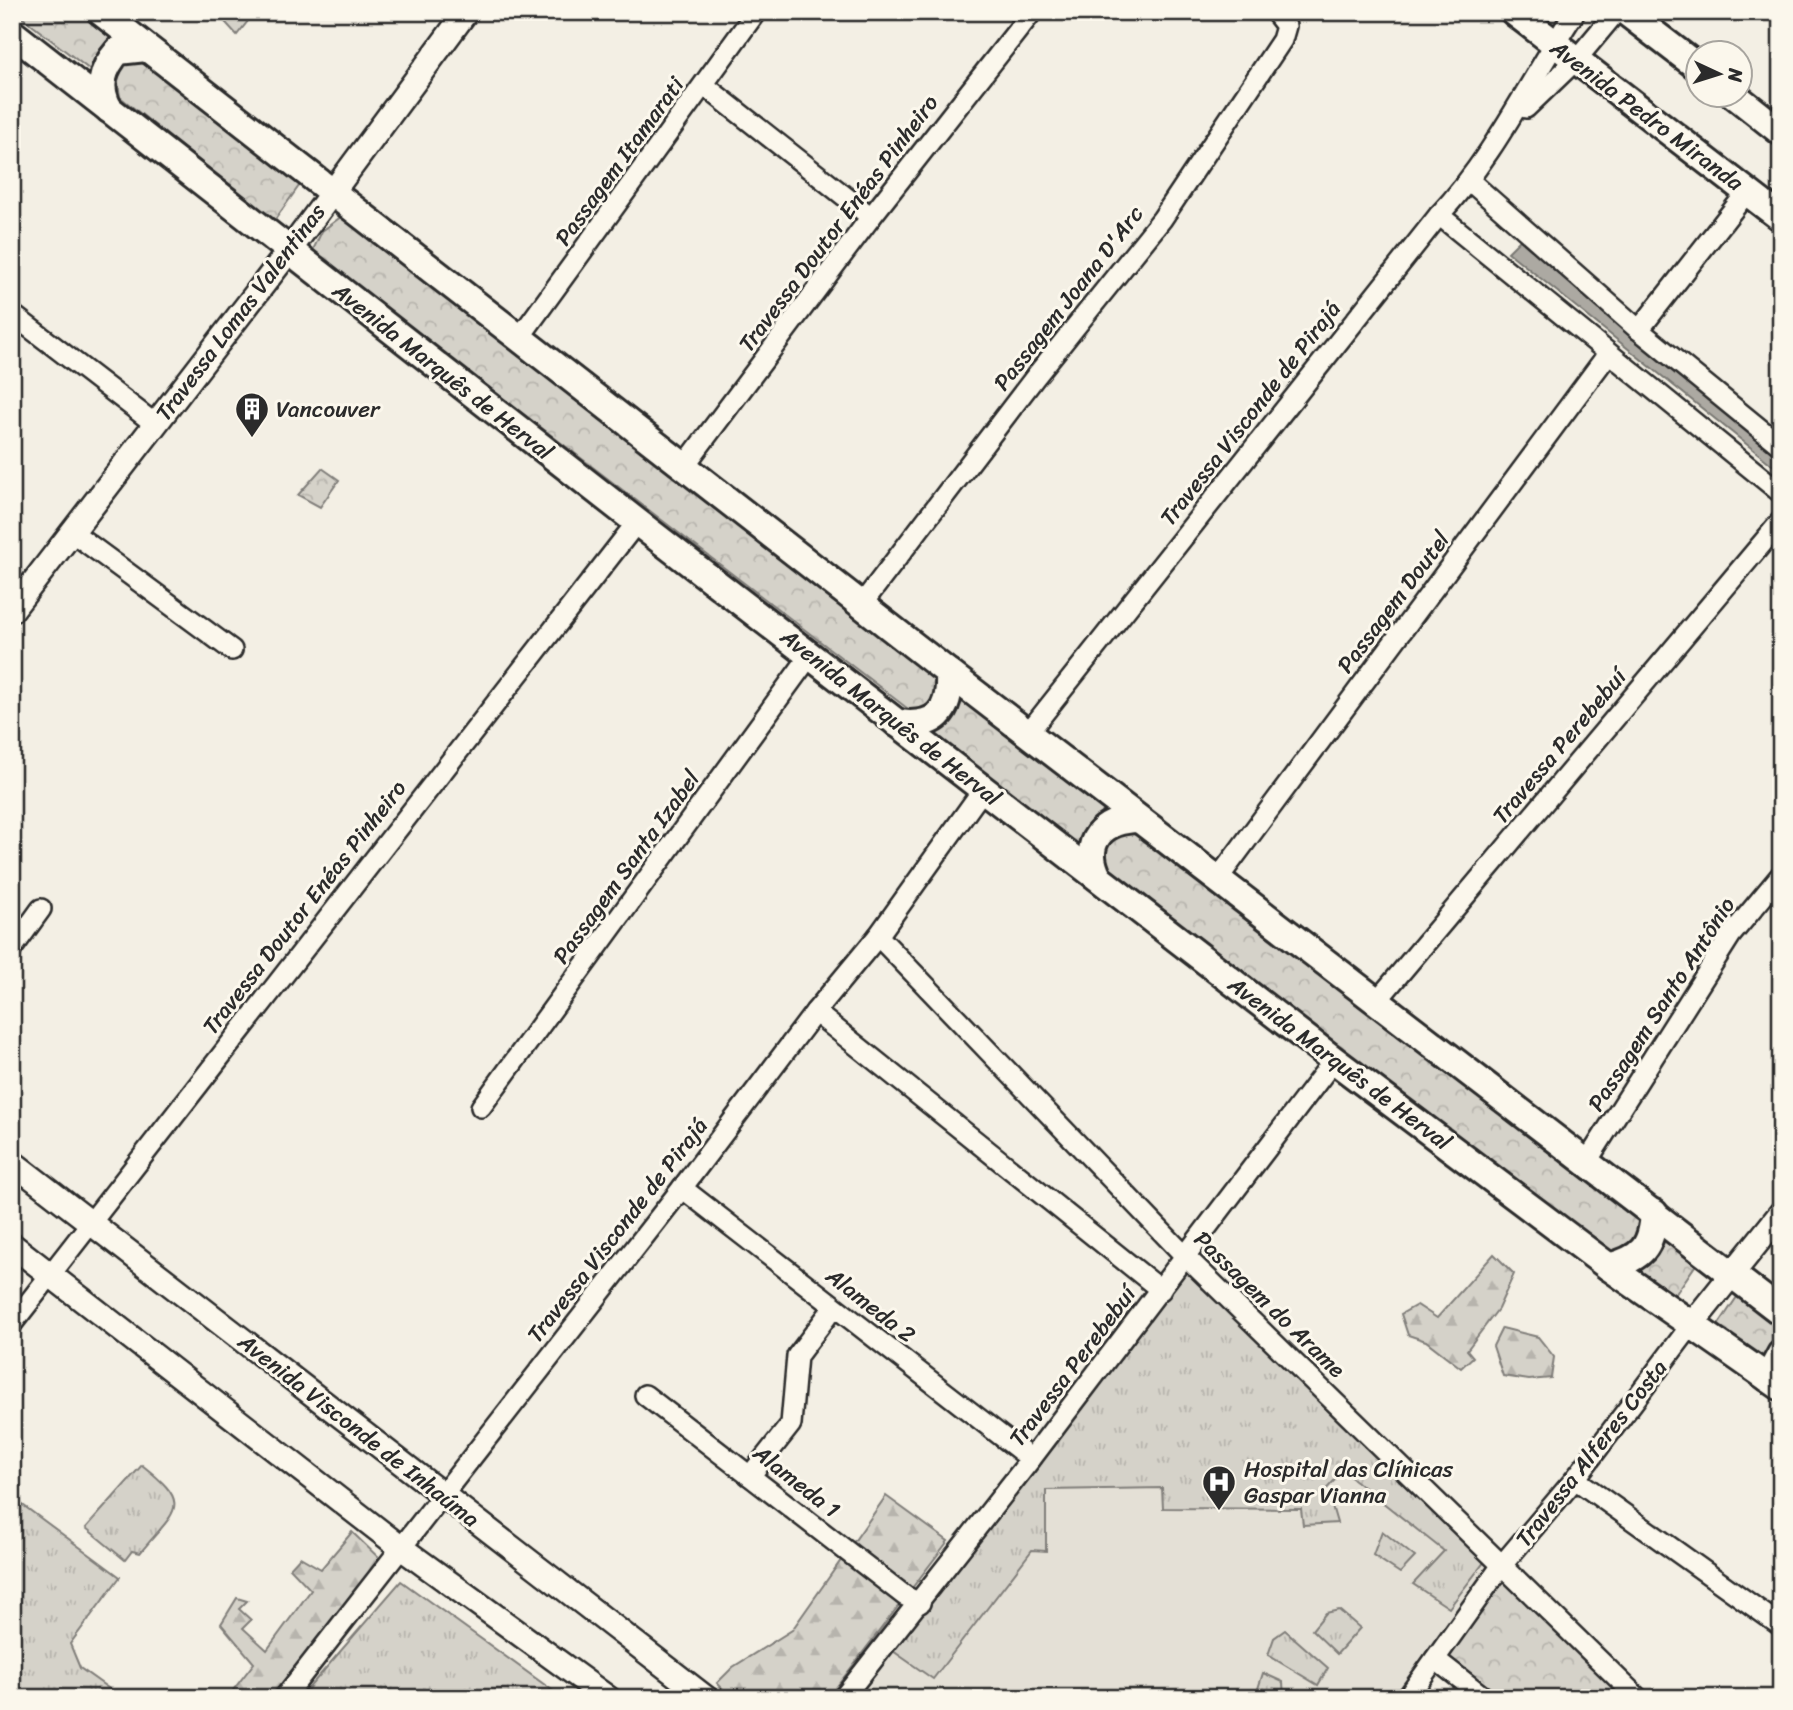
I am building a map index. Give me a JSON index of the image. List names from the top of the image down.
{
  "streets": {
    "main road": ["Avenida Pedro Miranda", "Avenida Marquês de Herval"],
    "street": [
      "Passagem Itamarati",
      "Travessa Doutor Enéas Pinheiro",
      "Passagem Joana D'Arc",
      "Travessa Lomas Valentinas",
      "Travessa Visconde de Pirajá",
      "Passagem Doutel",
      "Travessa Perebebuí",
      "Passagem Santa Izabel",
      "Passagem Santo Antônio",
      "Passagem do Arame",
      "Alameda 2",
      "Avenida Visconde de Inhaúma",
      "Travessa Alferes Costa",
      "Alameda 1"
    ]
  },
  "crossings": [
    ["Avenida Pedro Miranda", "Travessa Visconde de Pirajá"],
    ["Travessa Doutor Enéas Pinheiro", "Avenida Marquês de Herval"],
    ["Travessa Doutor Enéas Pinheiro", "Avenida Visconde de Inhaúma"],
    ["Travessa Lomas Valentinas", "Avenida Marquês de Herval"],
    ["Avenida Marquês de Herval", "Travessa Visconde de Pirajá"],
    ["Avenida Marquês de Herval", "Travessa Perebebuí"],
    ["Avenida Marquês de Herval", "Passagem Santa Izabel"],
    ["Avenida Marquês de Herval", "Travessa Alferes Costa"],
    ["Travessa Visconde de Pirajá", "Passagem do Arame"],
    ["Travessa Visconde de Pirajá", "Alameda 2"],
    ["Travessa Visconde de Pirajá", "Avenida Visconde de Inhaúma"],
    ["Travessa Perebebuí", "Passagem do Arame"],
    ["Travessa Perebebuí", "Alameda 2"],
    ["Travessa Perebebuí", "Alameda 1"],
    ["Passagem do Arame", "Travessa Alferes Costa"]
  ],
  "places": {
    "building": ["Vancouver"],
    "hospital": ["Hospital das Clínicas Gaspar Vianna"]
  },
  "north": "right"
}
